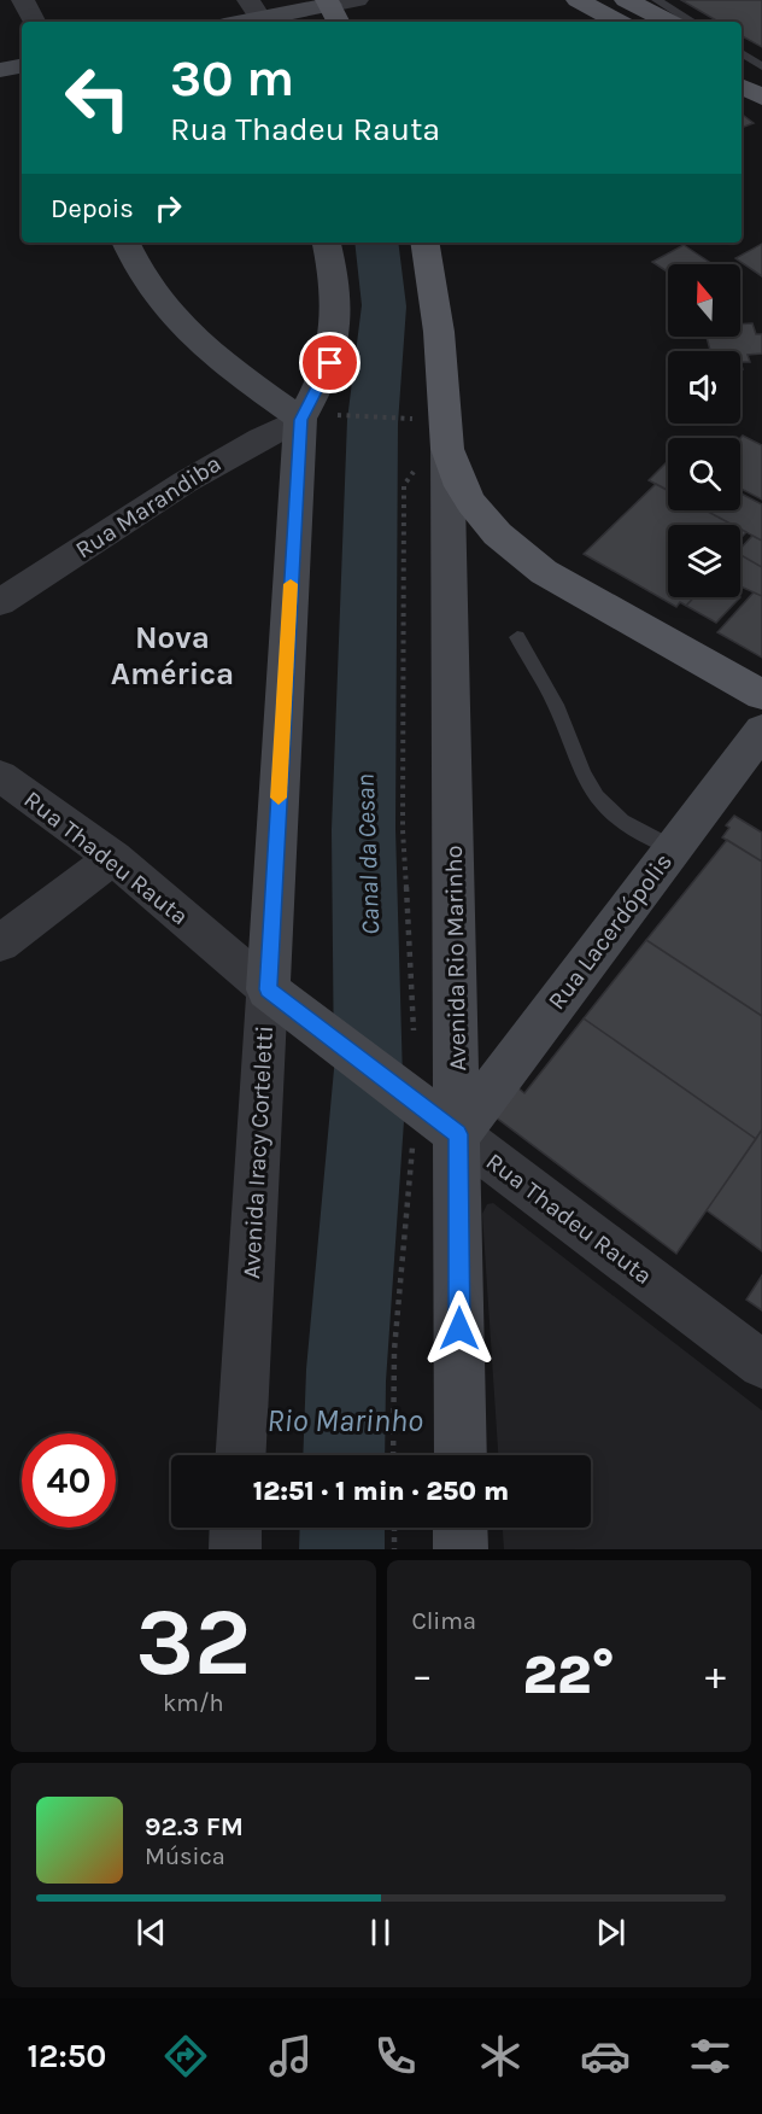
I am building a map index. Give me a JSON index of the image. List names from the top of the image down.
{
  "streets": {
    "street": [
      "Rua Marandiba",
      "Rua Thadeu Rauta",
      "Rua Lacerdópolis",
      "Avenida Rio Marinho",
      "Avenida Iracy Corteletti"
    ]
  },
  "crossings": [
    ["Rua Marandiba", "Avenida Iracy Corteletti"],
    ["Rua Thadeu Rauta", "Rua Lacerdópolis"],
    ["Rua Thadeu Rauta", "Avenida Rio Marinho"],
    ["Rua Thadeu Rauta", "Avenida Iracy Corteletti"],
    ["Rua Lacerdópolis", "Avenida Rio Marinho"]
  ],
  "districts": ["Nova América"],
  "water": ["Canal da Cesan", "Rio Marinho"],
  "north": "top",
  "page": {
    "turn": ["30 m", "Rua Thadeu Rauta"],
    "then": "Depois",
    "limit": "40",
    "trip": "12:51 · 1 min · 250 m",
    "tile": [
      ["32", "km/h"],
      "Clima"
    ],
    "heat": ["−", "22°", "+"],
    "song": ["92.3 FM", "Música"],
    "tabs": "12:50"
  }
}
